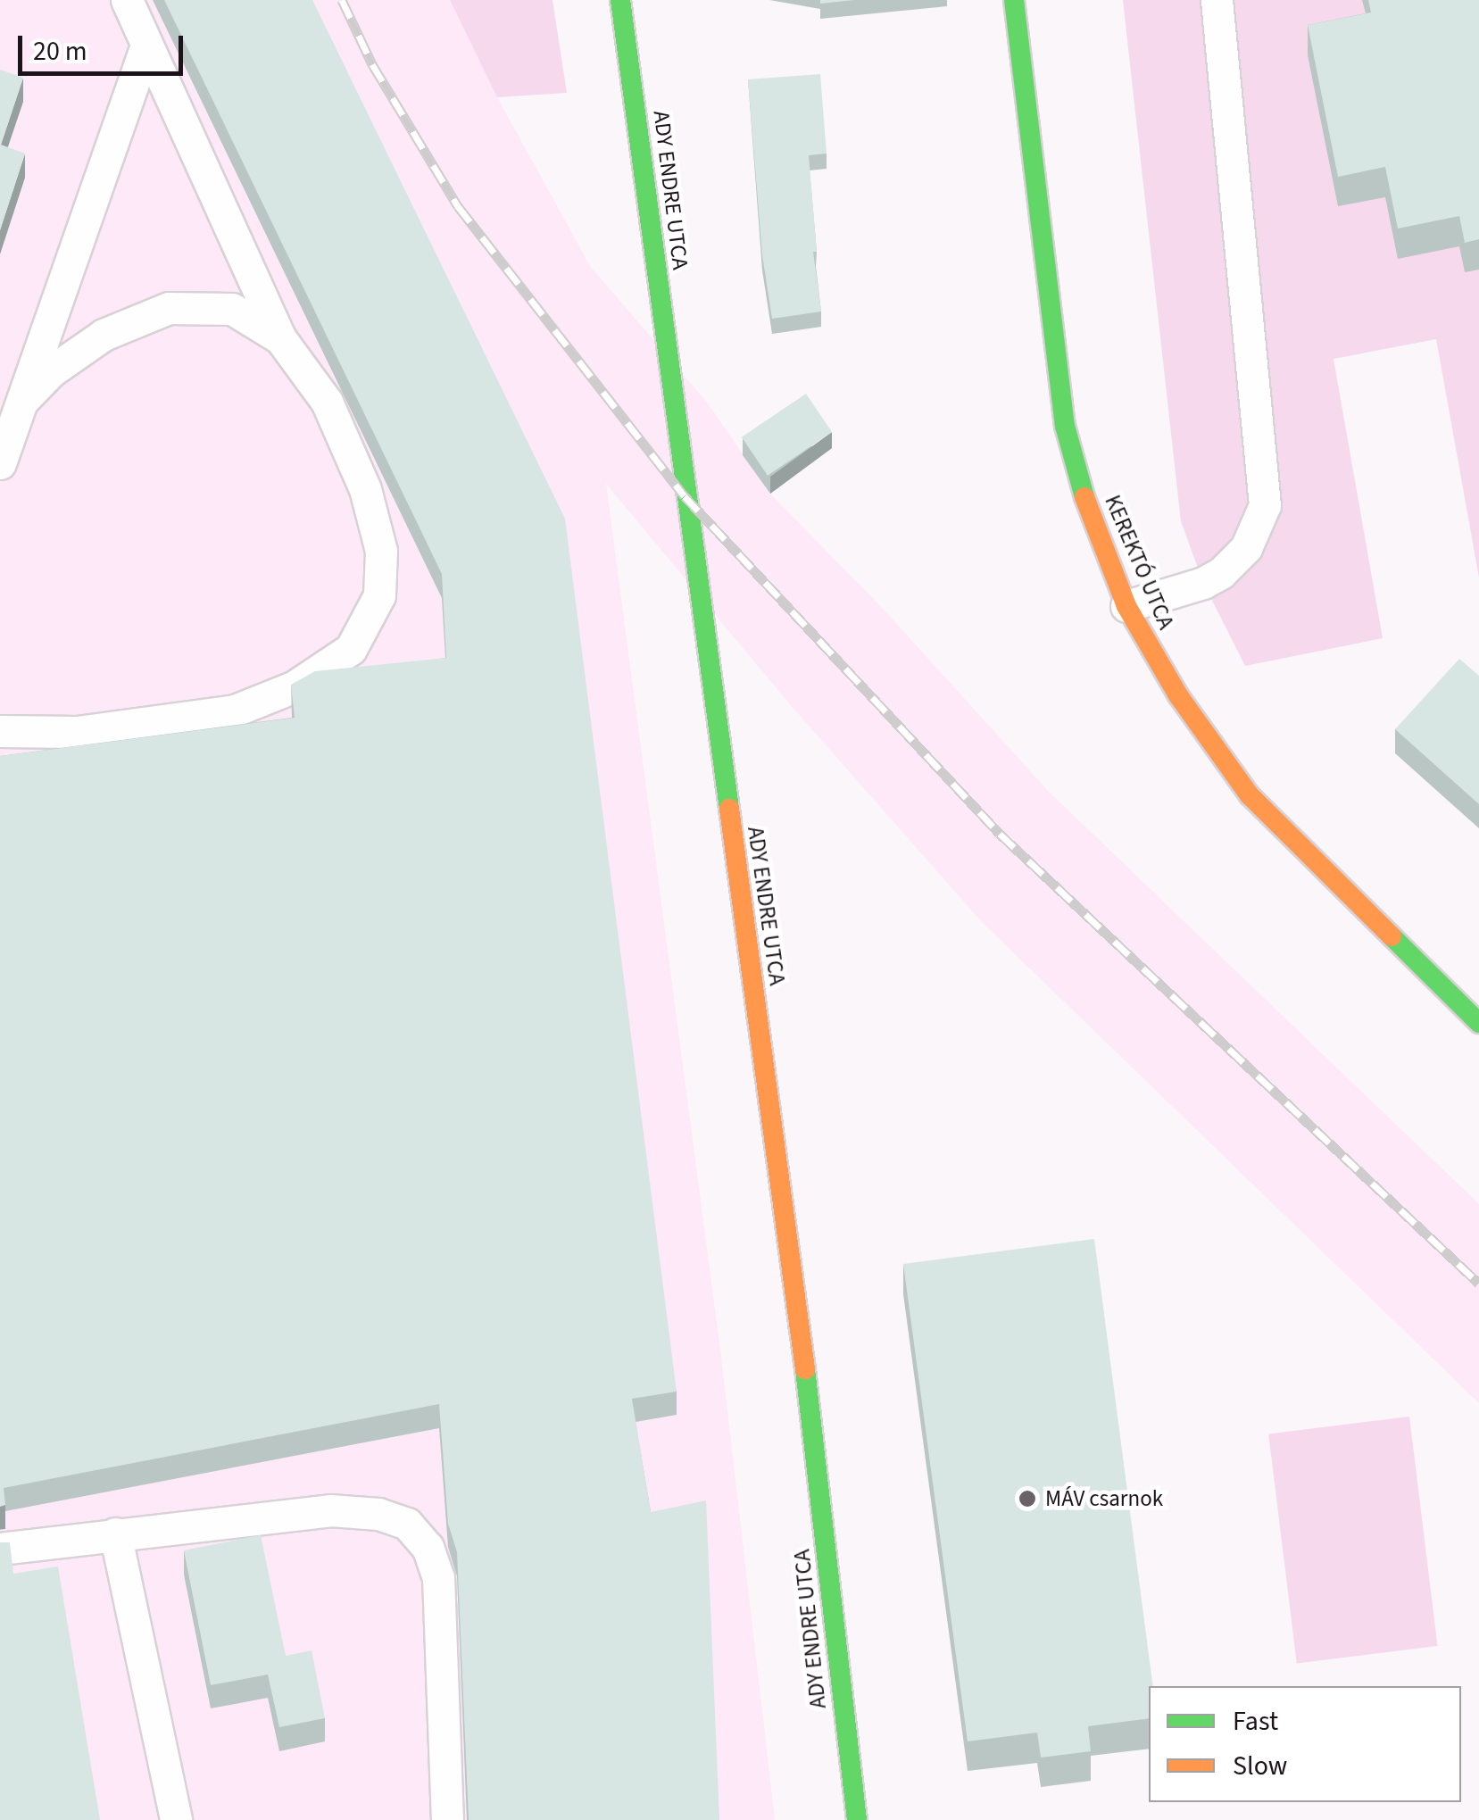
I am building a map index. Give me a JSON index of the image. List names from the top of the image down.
{
  "streets": {
    "street": ["ADY ENDRE UTCA", "KEREKTÓ UTCA"]
  },
  "places": ["MÁV csarnok"],
  "legend": ["Fast", "Slow"],
  "scale_bar": "20 m"
}
